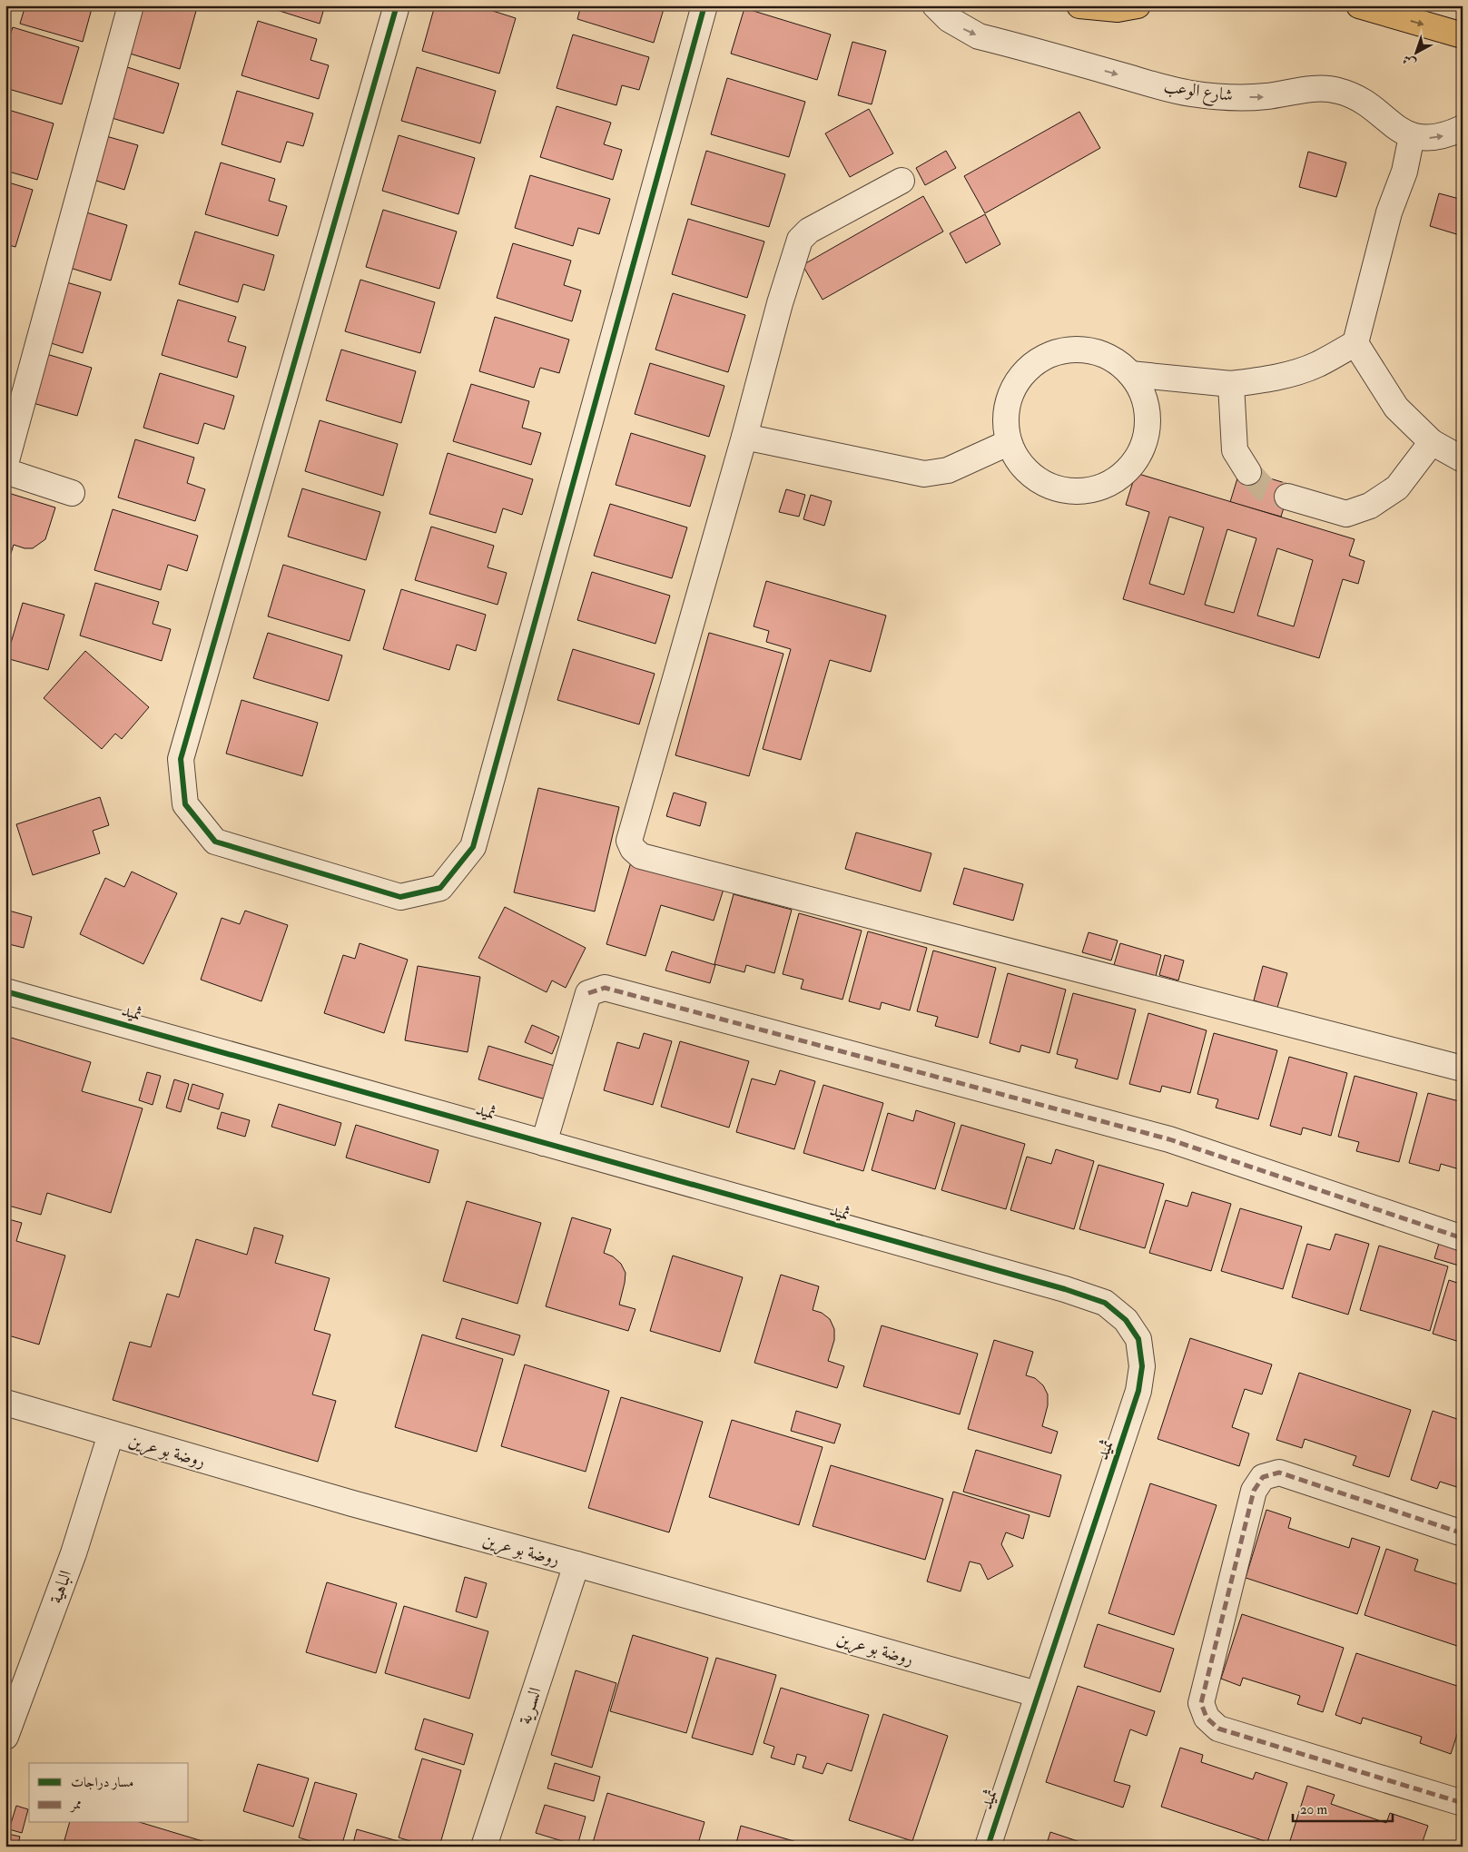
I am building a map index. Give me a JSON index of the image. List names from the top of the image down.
{
  "streets": {
    "street": [
      "شارع الوعب",
      "ثميد",
      "روضة بو عرين",
      "الباهية",
      "السـرية"
    ]
  },
  "crossings": [
    ["ثميد", "روضة بو عرين"],
    ["روضة بو عرين", "الباهية"],
    ["روضة بو عرين", "السـرية"]
  ],
  "one_way": ["شارع الوعب"],
  "legend": ["مسار دراجات", "ممر"],
  "scale_bar": "20 m",
  "north": "bottom left"
}
